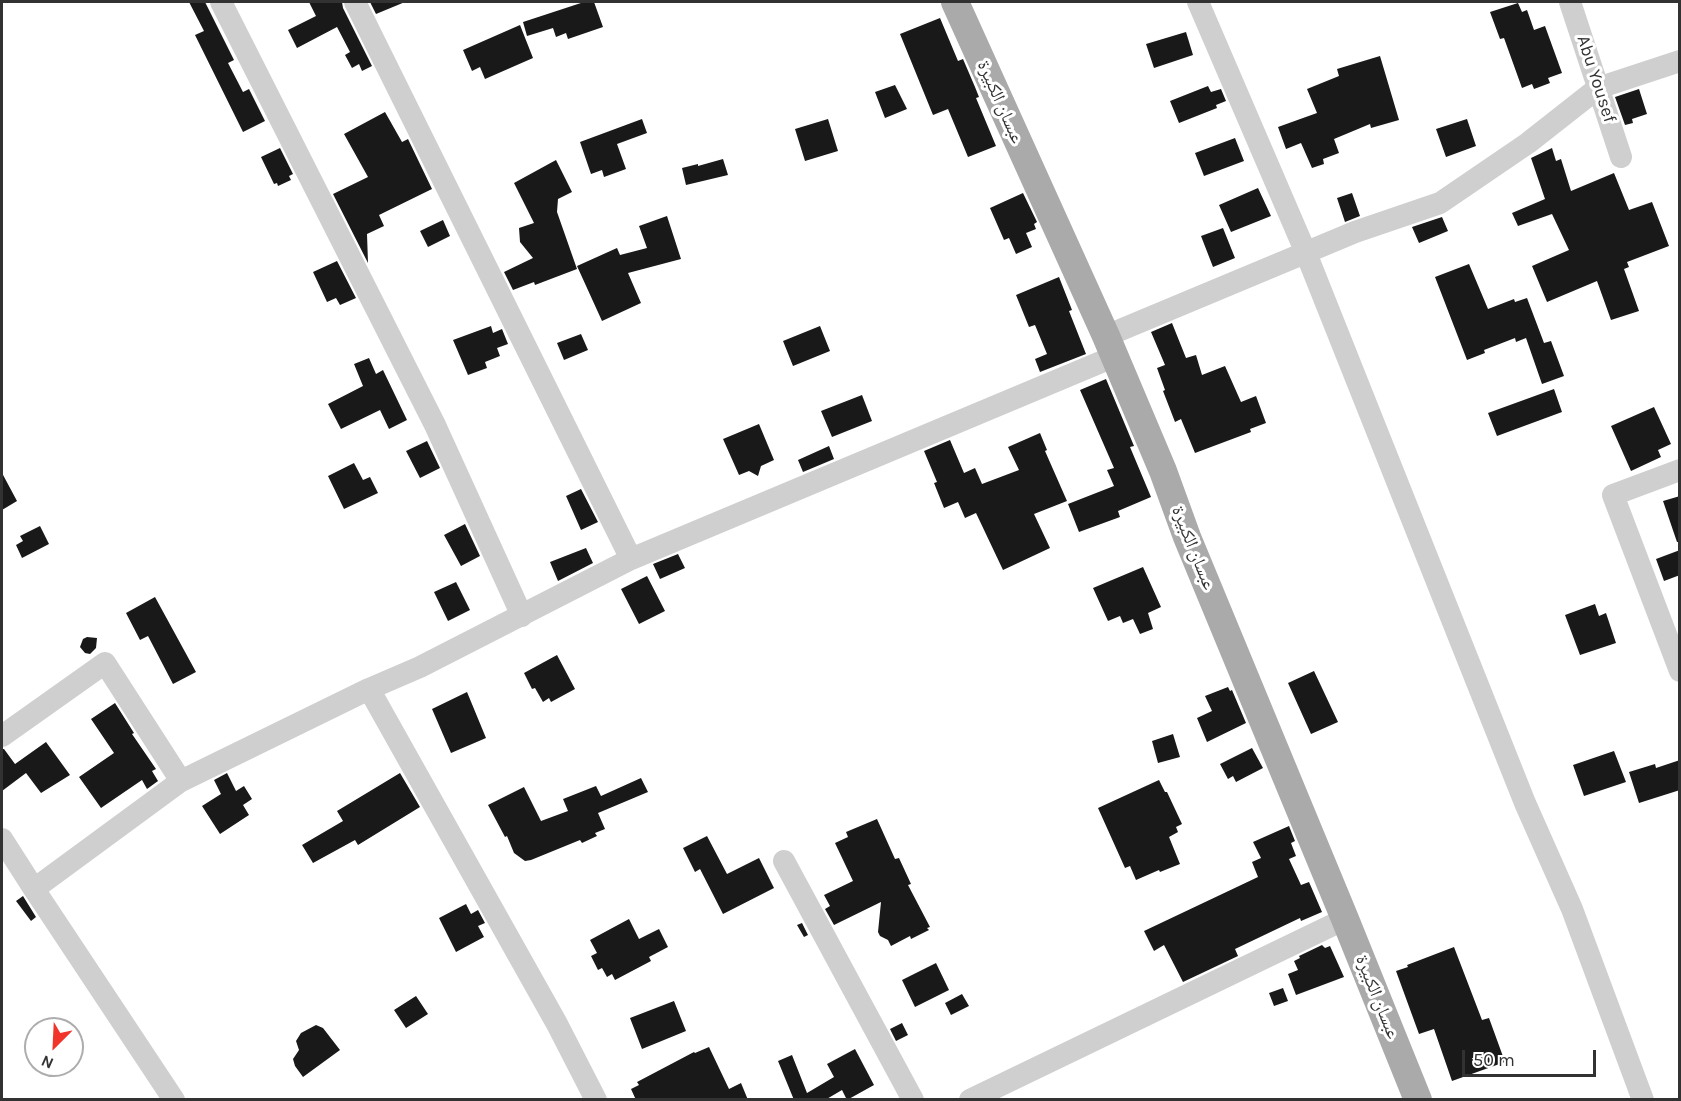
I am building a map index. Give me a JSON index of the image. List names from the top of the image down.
{
  "streets": {
    "main road": ["عبسان الكبيرة"],
    "street": ["Abu Yousef"]
  },
  "scale_bar": "50 m",
  "north": "bottom left"
}
